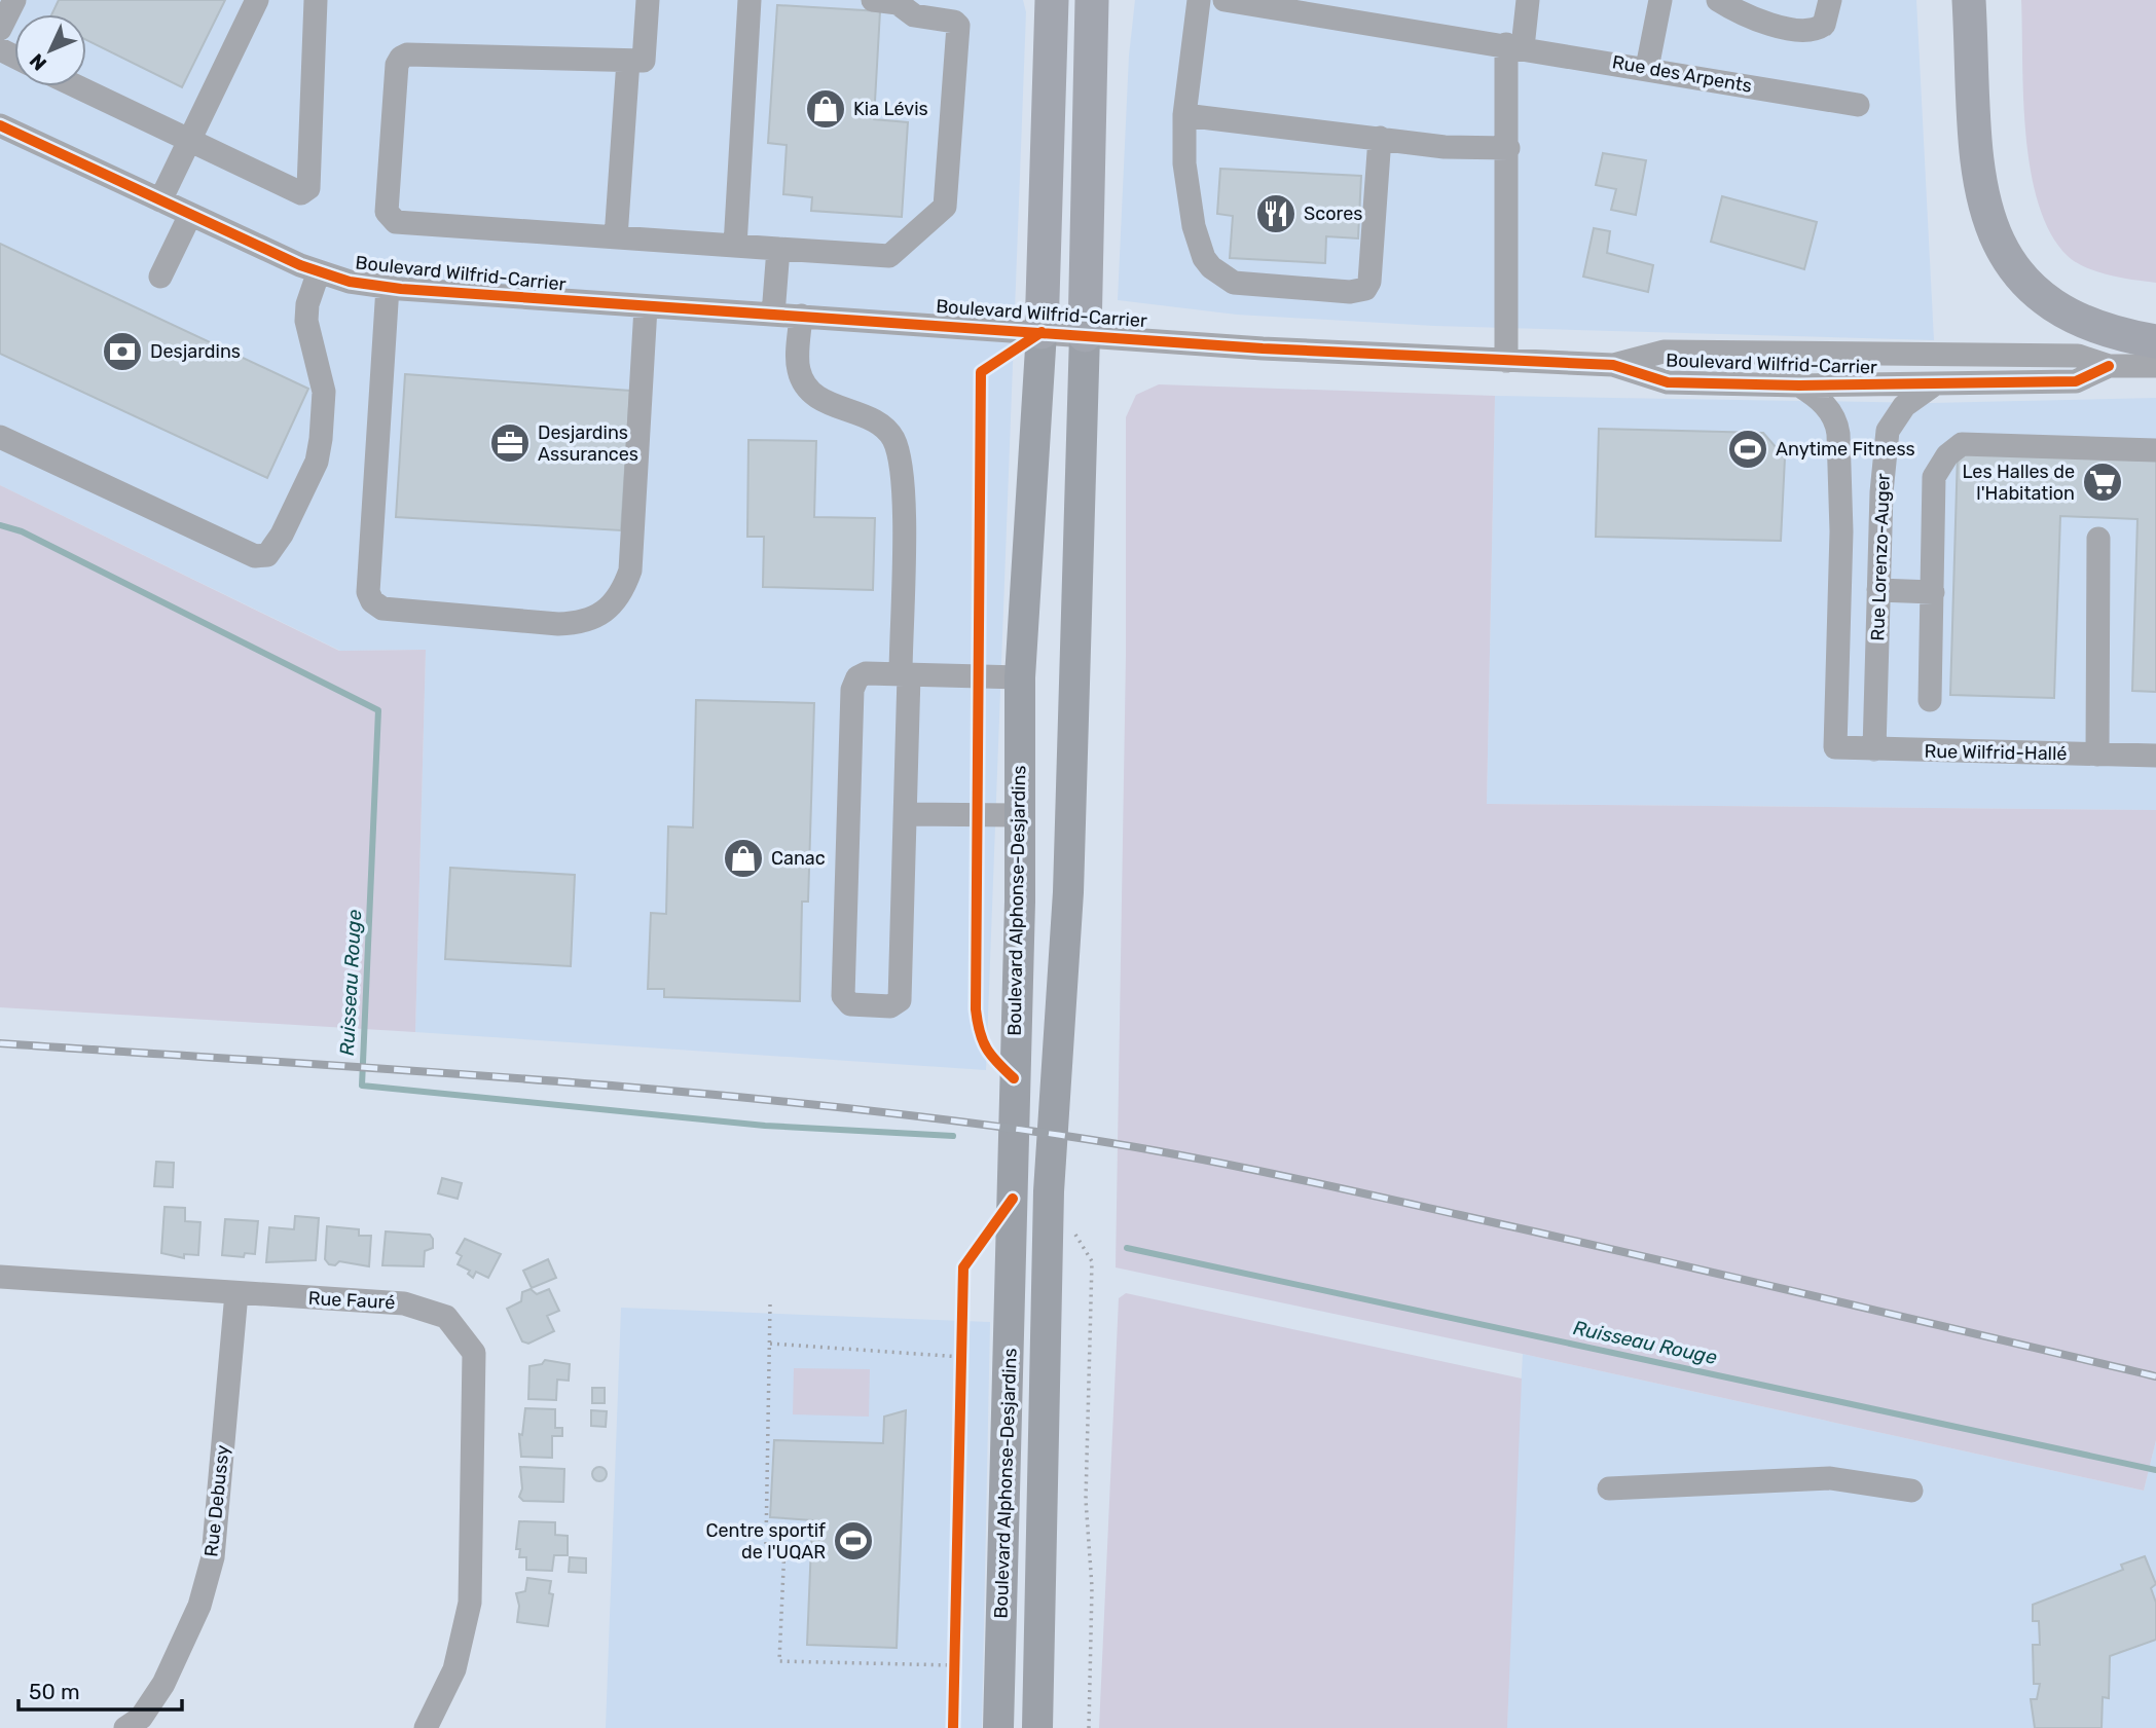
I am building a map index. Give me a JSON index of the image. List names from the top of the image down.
{
  "streets": {
    "main road": ["Boulevard Alphonse-Desjardins"],
    "street": [
      "Rue des Arpents",
      "Boulevard Wilfrid-Carrier",
      "Rue Lorenzo-Auger",
      "Rue Wilfrid-Hallé",
      "Rue Fauré",
      "Rue Debussy"
    ]
  },
  "crossings": [
    ["Boulevard Wilfrid-Carrier", "Rue Lorenzo-Auger"],
    ["Boulevard Wilfrid-Carrier", "Rue Wilfrid-Hallé"],
    ["Boulevard Wilfrid-Carrier", "Boulevard Alphonse-Desjardins"],
    ["Rue Lorenzo-Auger", "Rue Wilfrid-Hallé"],
    ["Rue Fauré", "Rue Debussy"]
  ],
  "water": ["Ruisseau Rouge"],
  "places": {
    "shop": ["Kia Lévis", "Canac"],
    "restaurant": ["Scores"],
    "bank": ["Desjardins"],
    "office": ["Desjardins Assurances"],
    "sports": ["Anytime Fitness", "Centre sportif de l'UQAR"],
    "supermarket": ["Les Halles de l'Habitation"]
  },
  "scale_bar": "50 m",
  "north": "bottom left"
}
